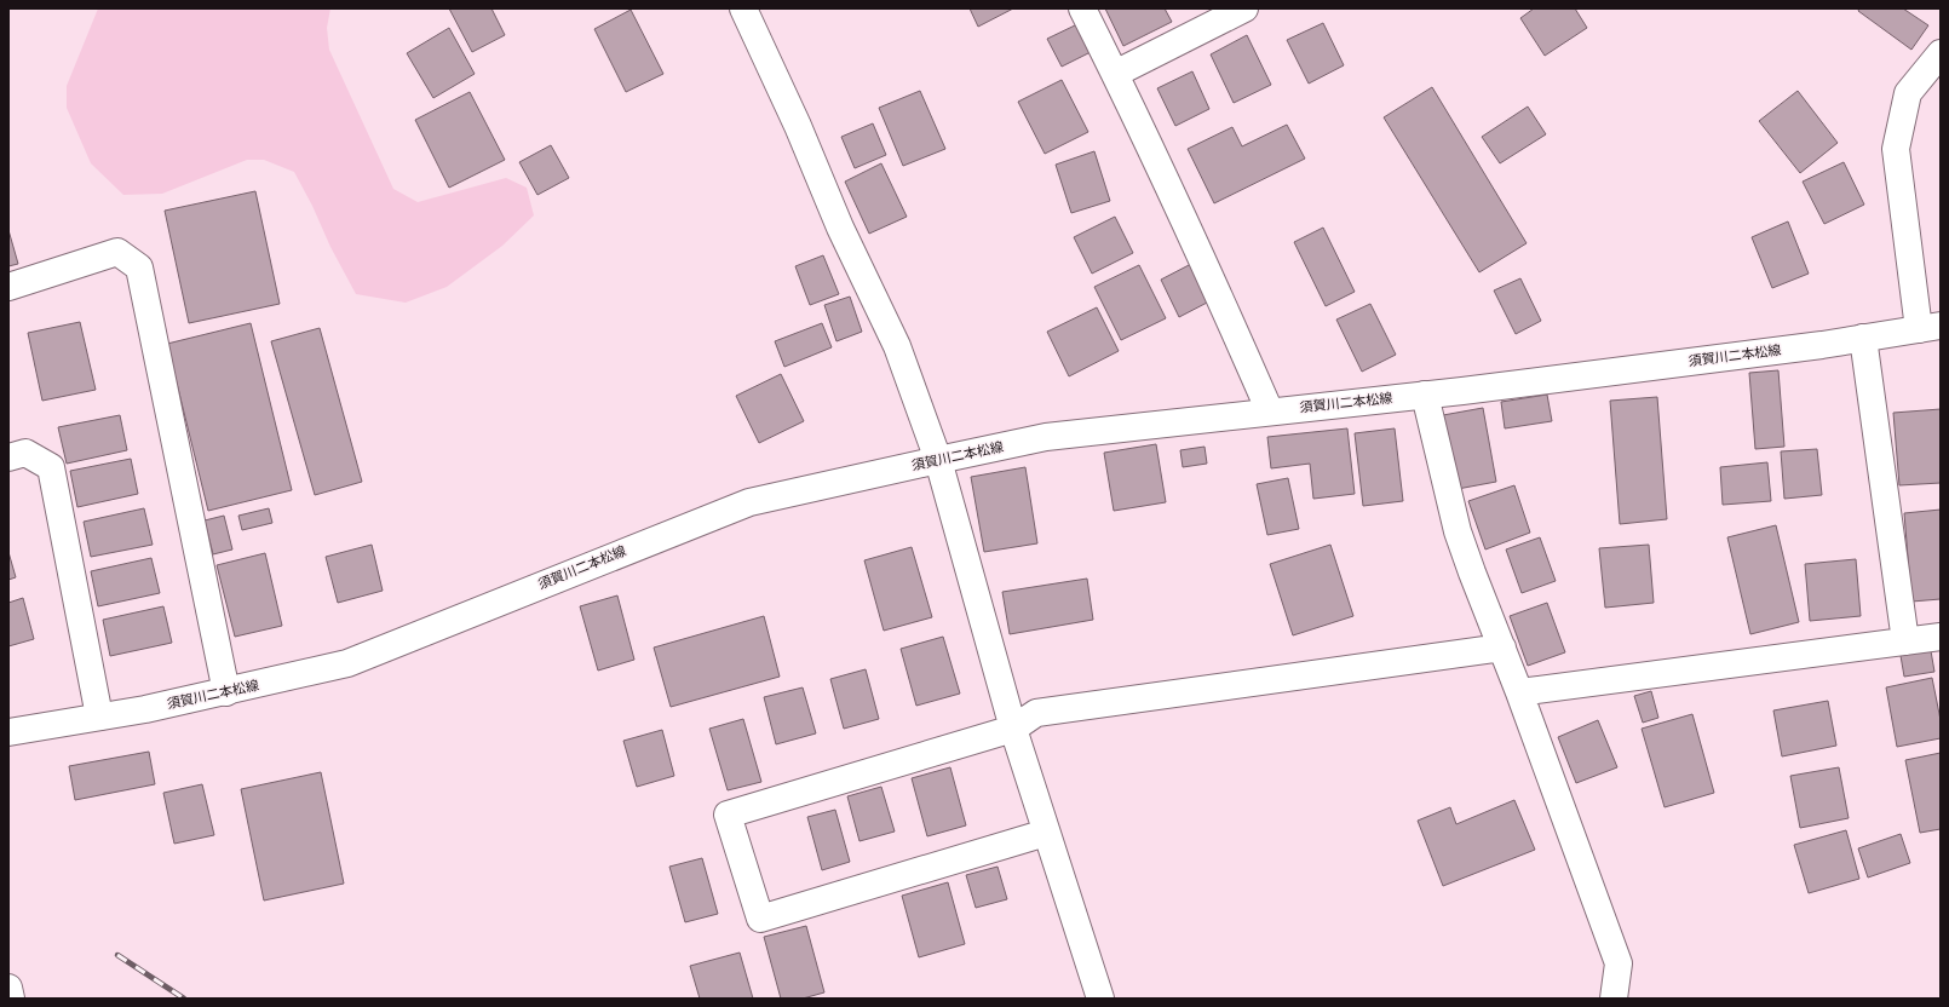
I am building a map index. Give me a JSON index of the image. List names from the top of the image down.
{
  "streets": {
    "street": ["須賀川二本松線"]
  }
}
